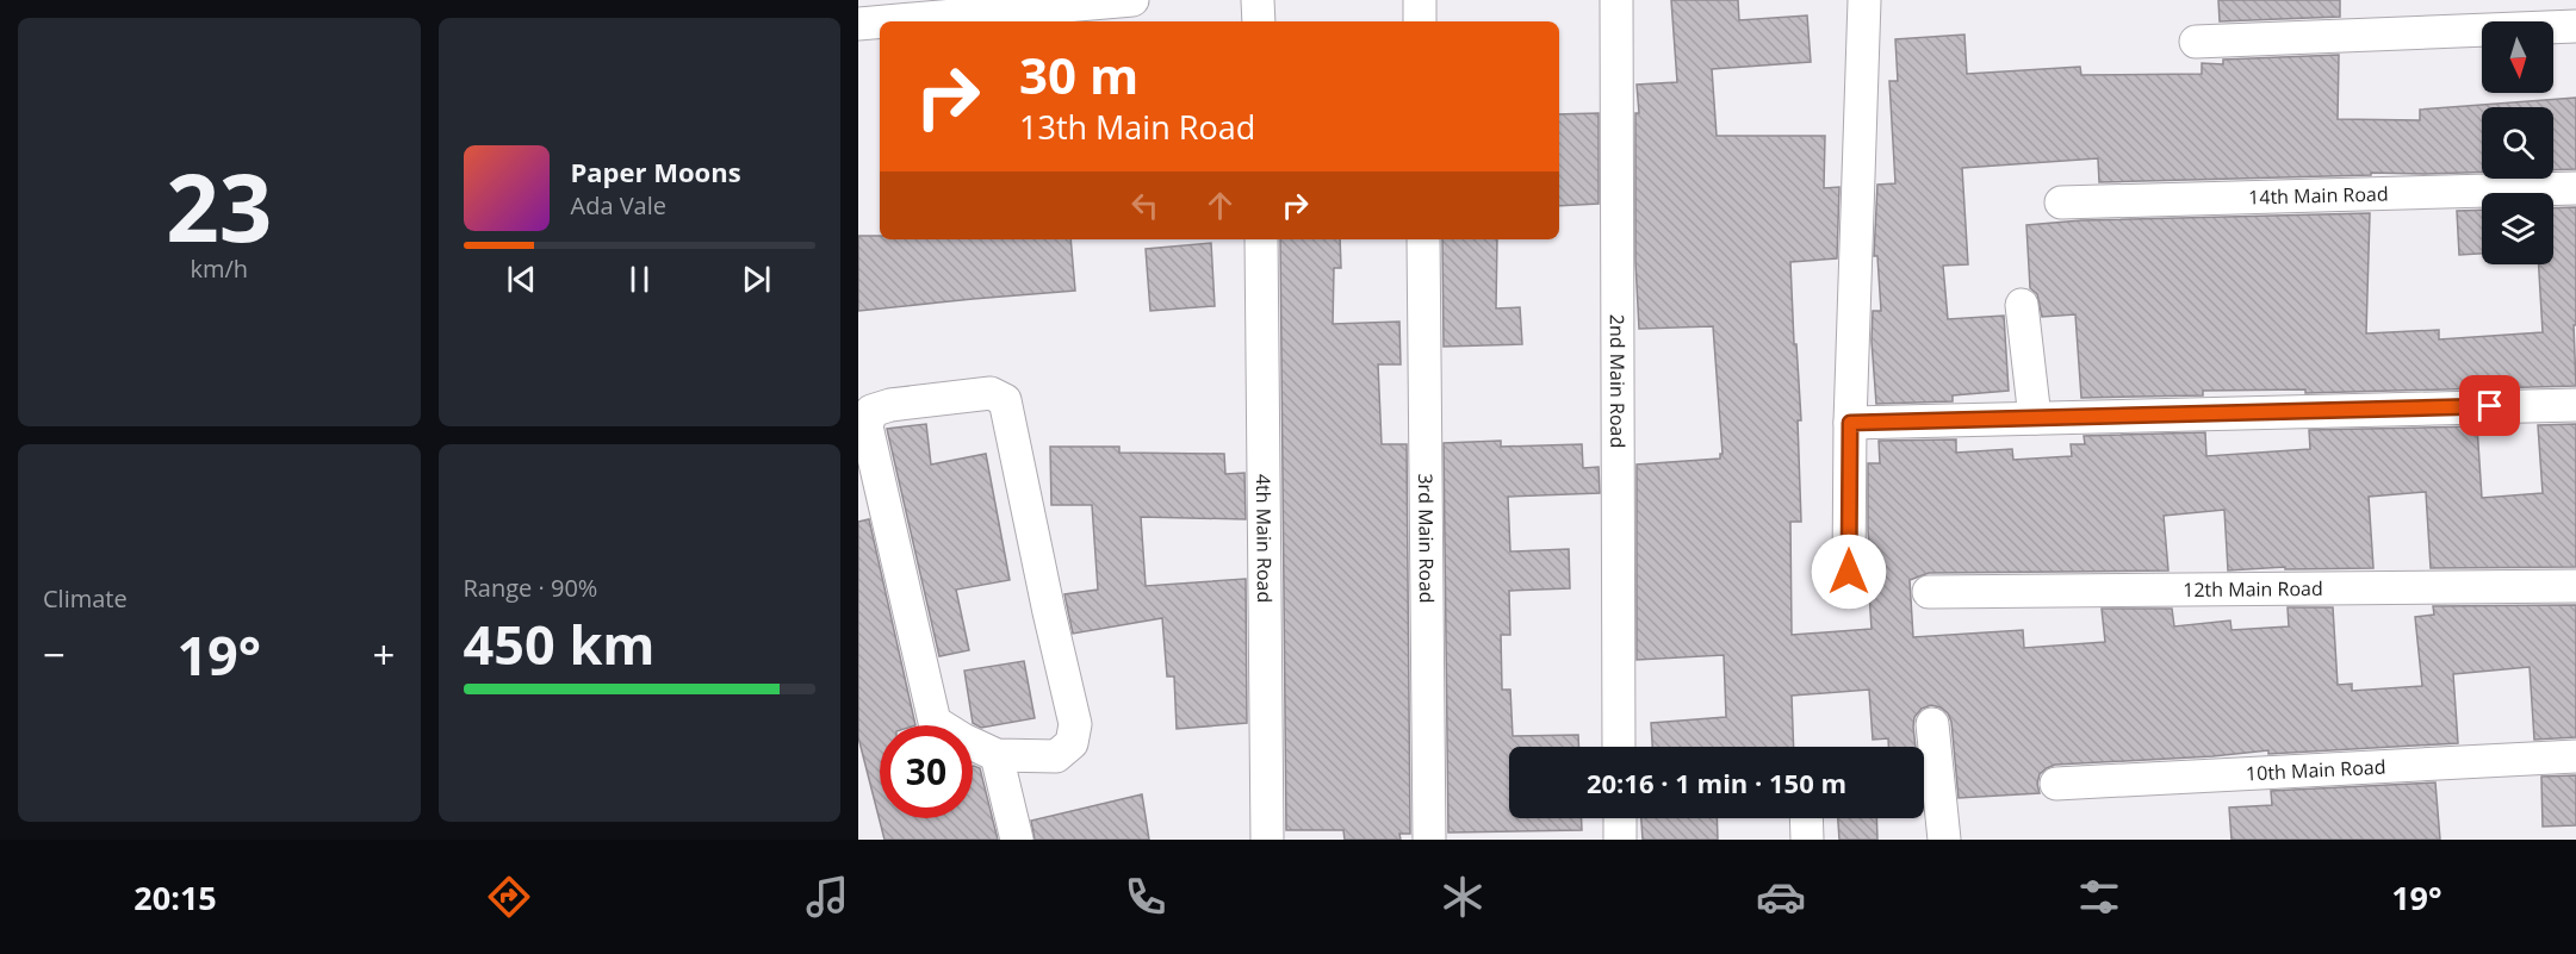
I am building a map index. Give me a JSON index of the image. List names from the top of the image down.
{
  "streets": {
    "street": [
      "14th Main Road",
      "2nd Main Road",
      "4th Main Road",
      "3rd Main Road",
      "12th Main Road",
      "10th Main Road"
    ]
  },
  "north": "bottom",
  "page": {
    "tile": [
      ["23", "km/h"],
      "Climate",
      ["Range · 90%", "450 km"]
    ],
    "turn": ["30 m", "13th Main Road"],
    "song": ["Paper Moons", "Ada Vale"],
    "heat": ["−", "19°", "+"],
    "limit": "30",
    "trip": "20:16 · 1 min · 150 m",
    "tabs": ["20:15", "19°"]
  }
}
